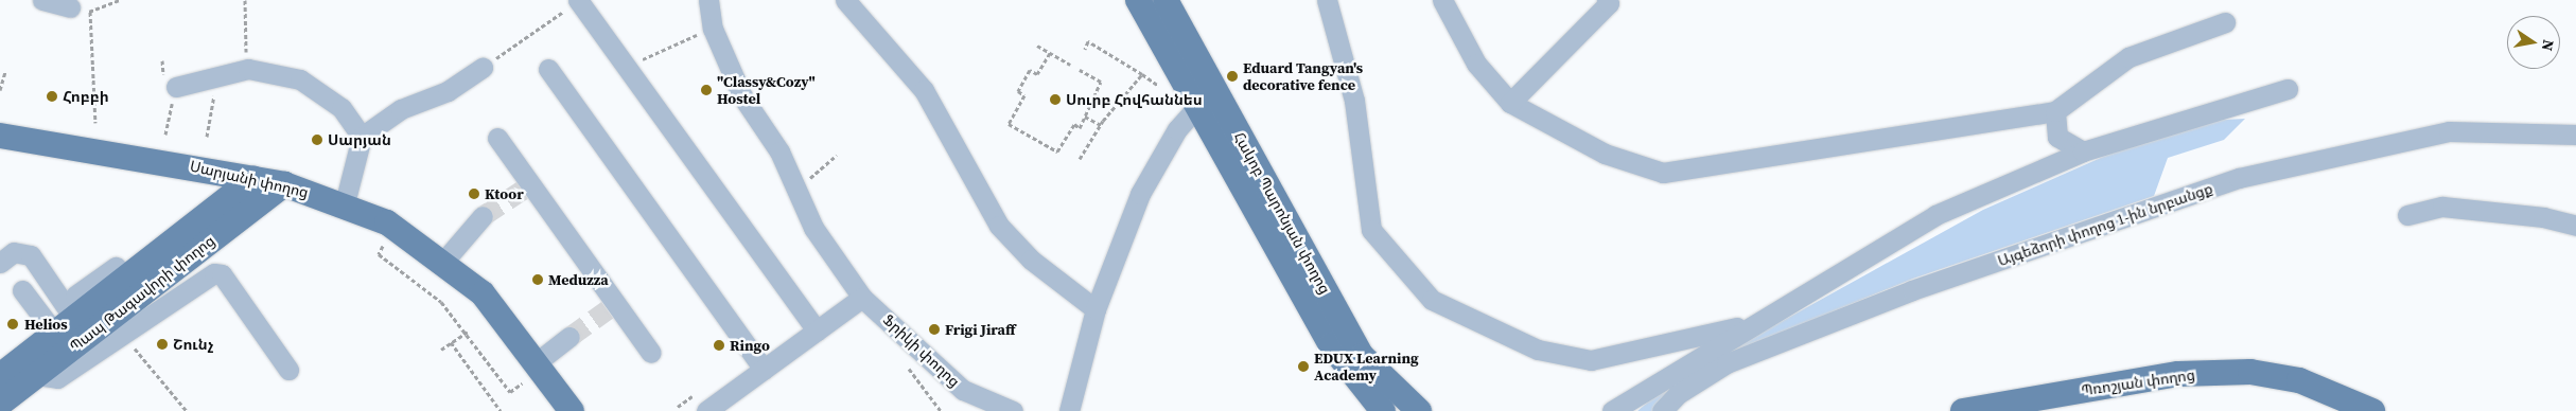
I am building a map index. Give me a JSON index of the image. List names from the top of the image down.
{
  "streets": {
    "main road": [
      "Սարյանի փողոց",
      "Հակոբ Պարոնյան փողոց",
      "Պապ Թագավորի փողոց",
      "Պռոշյան փողոց"
    ],
    "street": ["Այգեձորի փողոց 1-ին նրբանցք", "Ֆրիկի փողոց"]
  },
  "crossings": [
    ["Սարյանի փողոց", "Պապ Թագավորի փողոց"]
  ],
  "places": [
    "Eduard Tangyan's decorative fence",
    "\"Classy&Cozy\" Hostel",
    "Հոբբի",
    "Սուրբ Հովհաննես",
    "Սարյան",
    "Ktoor",
    "Meduzza",
    "Helios",
    "Frigi Jiraff",
    "Շունչ",
    "Ringo",
    "EDUX Learning Academy"
  ],
  "north": "right"
}
